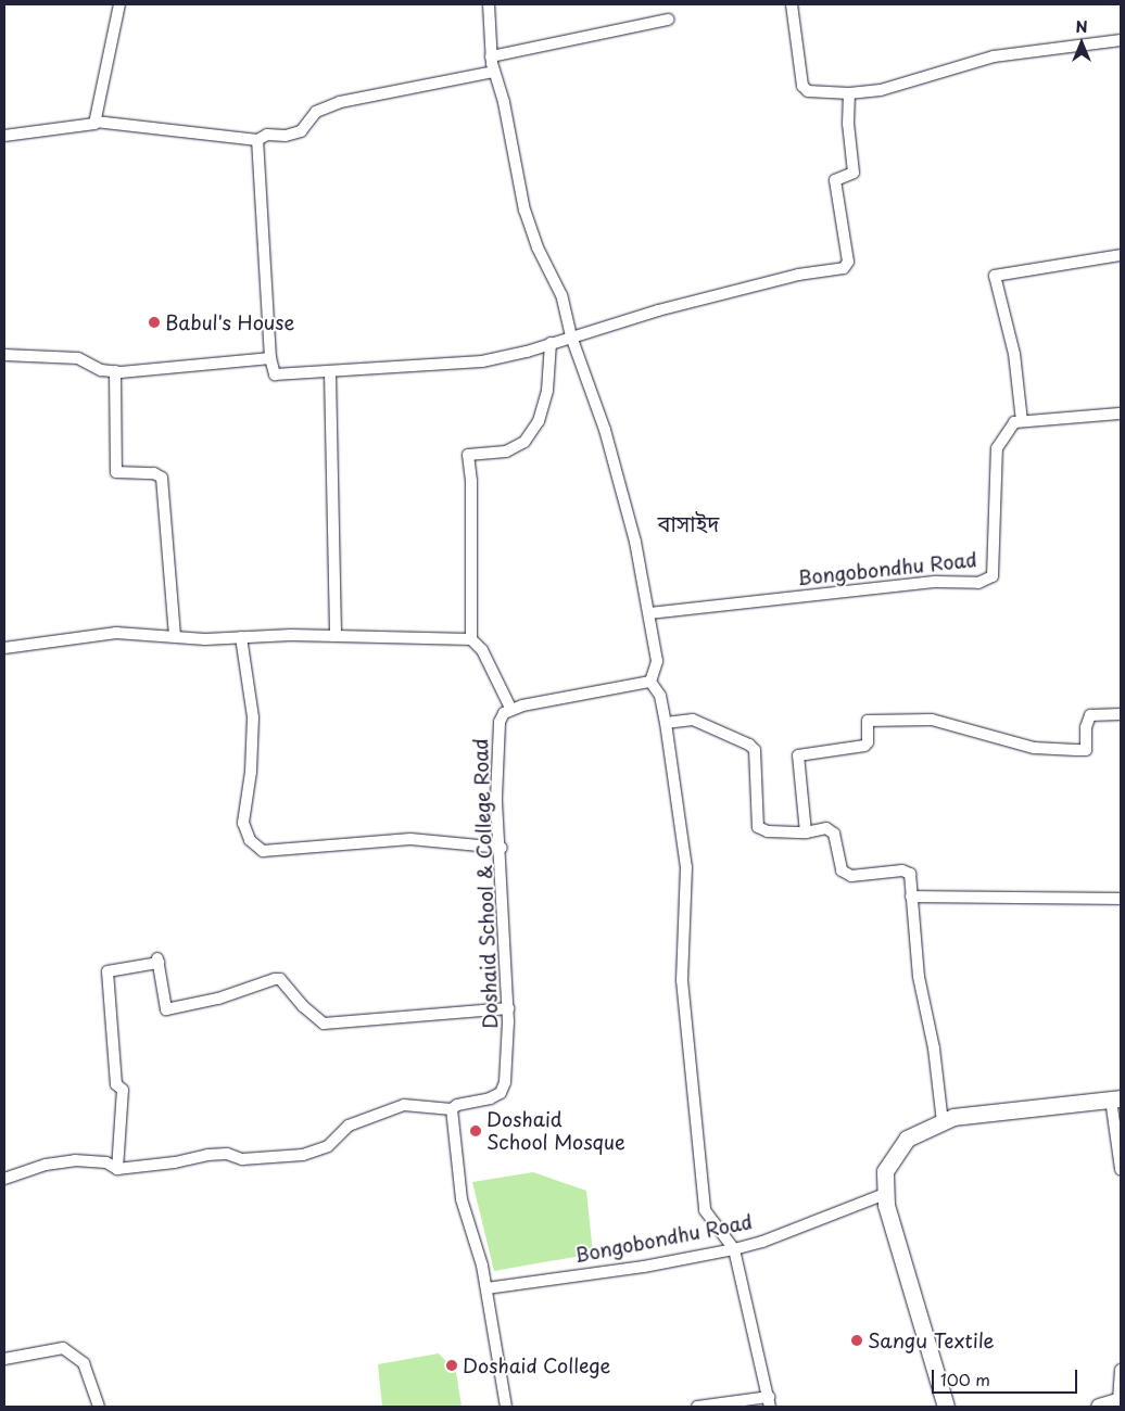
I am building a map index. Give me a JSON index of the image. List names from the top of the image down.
{
  "streets": {
    "street": ["Bongobondhu Road", "Doshaid School & College Road"]
  },
  "districts": ["বাসাইদ"],
  "places": [
    "Babul's House",
    "Doshaid School Mosque",
    "Sangu Textile",
    "Doshaid College"
  ],
  "scale_bar": "100 m",
  "north": "top"
}
